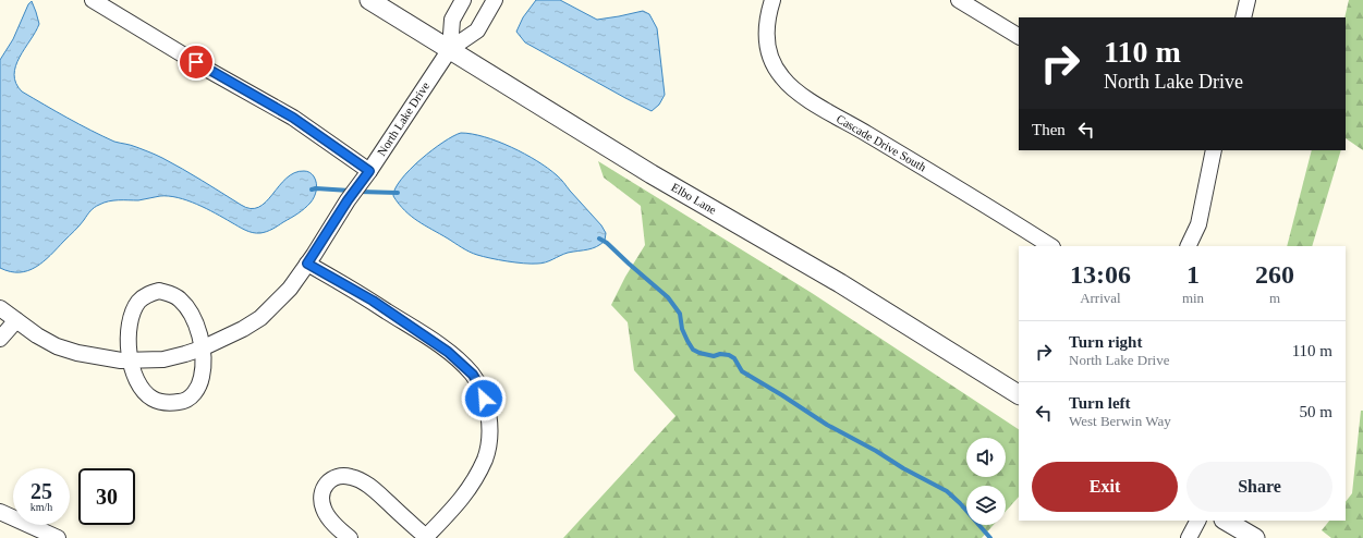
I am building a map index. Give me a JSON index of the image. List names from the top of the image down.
{
  "streets": {
    "street": ["North Lake Drive", "Cascade Drive South", "Elbo Lane"]
  },
  "crossings": [
    ["North Lake Drive", "Elbo Lane"]
  ],
  "page": {
    "turn": ["110 m", "North Lake Drive"],
    "then": "Then",
    "eta": [
      "13:06",
      "Arrival",
      "1",
      "min",
      "260",
      "m"
    ],
    "list": [
      {
        "name": "Turn right",
        "note": "North Lake Drive",
        "value": "110 m"
      },
      {
        "name": "Turn left",
        "note": "West Berwin Way",
        "value": "50 m"
      }
    ],
    "buttons": ["Exit", "Share"],
    "speed": "25 km/h",
    "limit": "30"
  }
}
